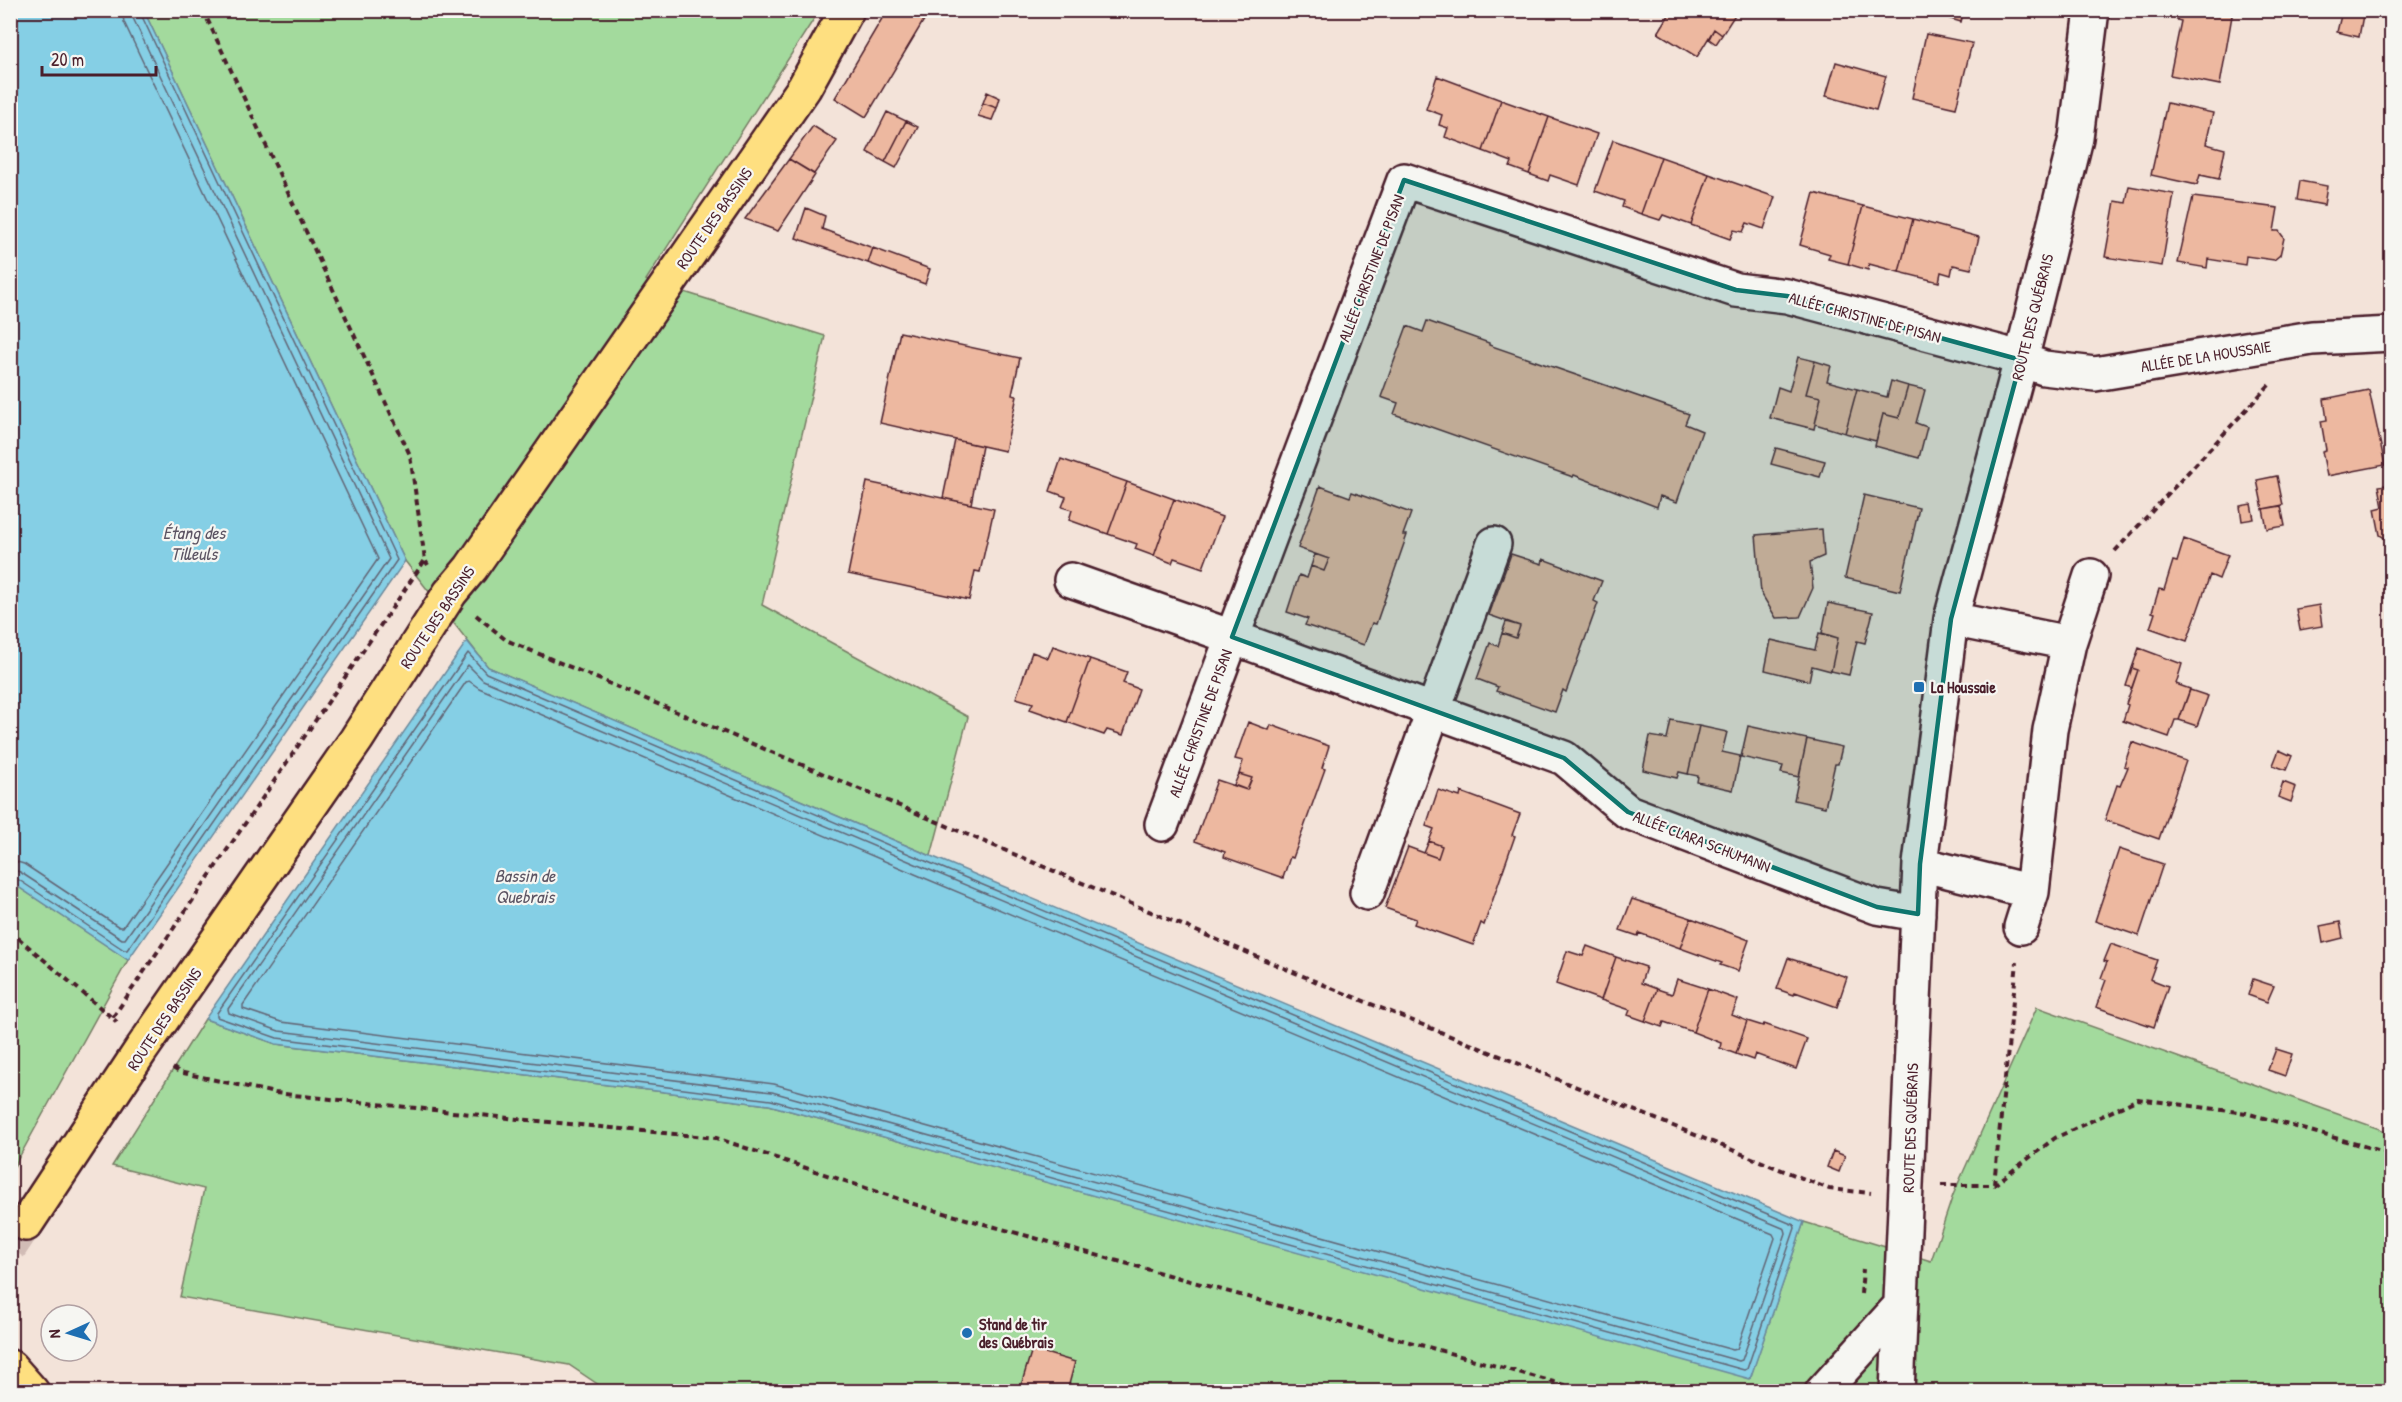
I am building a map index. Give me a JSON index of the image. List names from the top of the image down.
{
  "streets": {
    "main road": ["ROUTE DES BASSINS"],
    "street": [
      "ALLÉE CHRISTINE DE PISAN",
      "ROUTE DES QUÉBRAIS",
      "ALLÉE DE LA HOUSSAIE",
      "ALLÉE CLARA SCHUMANN"
    ]
  },
  "crossings": [
    ["ALLÉE CHRISTINE DE PISAN", "ROUTE DES QUÉBRAIS"],
    ["ALLÉE CHRISTINE DE PISAN", "ALLÉE DE LA HOUSSAIE"],
    ["ALLÉE CHRISTINE DE PISAN", "ALLÉE CLARA SCHUMANN"],
    ["ROUTE DES QUÉBRAIS", "ALLÉE DE LA HOUSSAIE"],
    ["ROUTE DES QUÉBRAIS", "ALLÉE CLARA SCHUMANN"]
  ],
  "water": ["Étang des Tilleuls", "Bassin de Quebrais"],
  "places": {
    "transit": ["La Houssaie"],
    "other": ["Stand de tir des Québrais"]
  },
  "scale_bar": "20 m",
  "north": "left"
}
